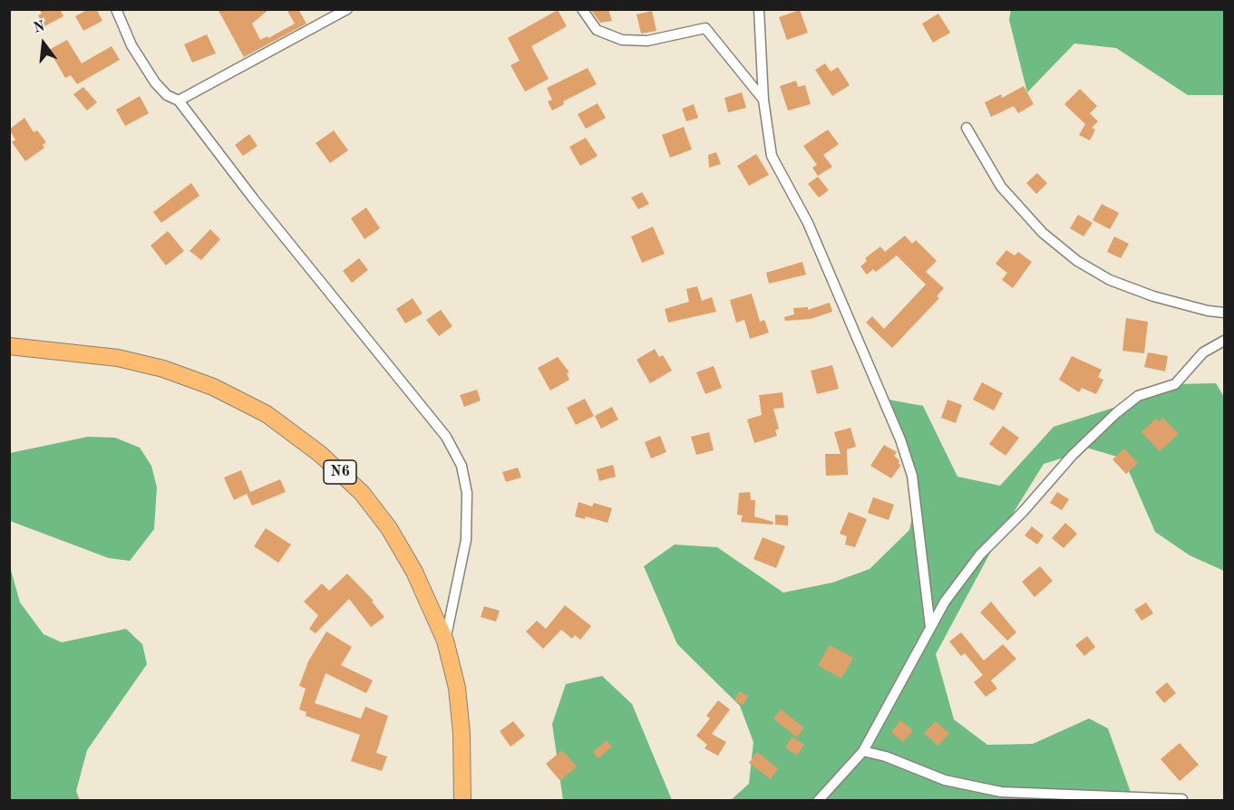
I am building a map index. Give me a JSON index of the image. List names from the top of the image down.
{
  "streets": {
    "highway": ["N6"]
  },
  "north": "top"
}
